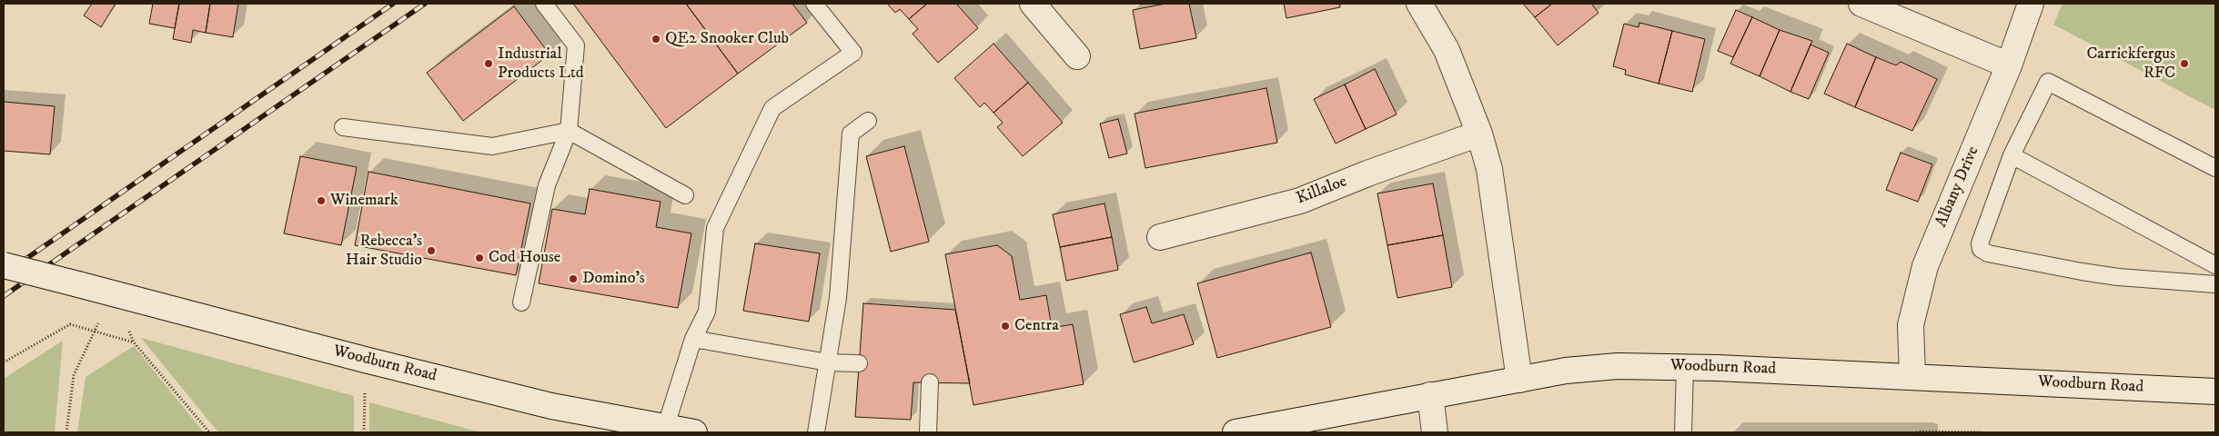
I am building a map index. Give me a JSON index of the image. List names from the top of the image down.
{
  "streets": {
    "street": ["Albany Drive", "Killaloe", "Woodburn Road"]
  },
  "crossings": [
    ["Albany Drive", "Woodburn Road"]
  ],
  "places": [
    "QE2 Snooker Club",
    "Industrial Products Ltd",
    "Carrickfergus RFC",
    "Winemark",
    "Rebecca's Hair Studio",
    "Cod House",
    "Domino's",
    "Centra"
  ]
}
